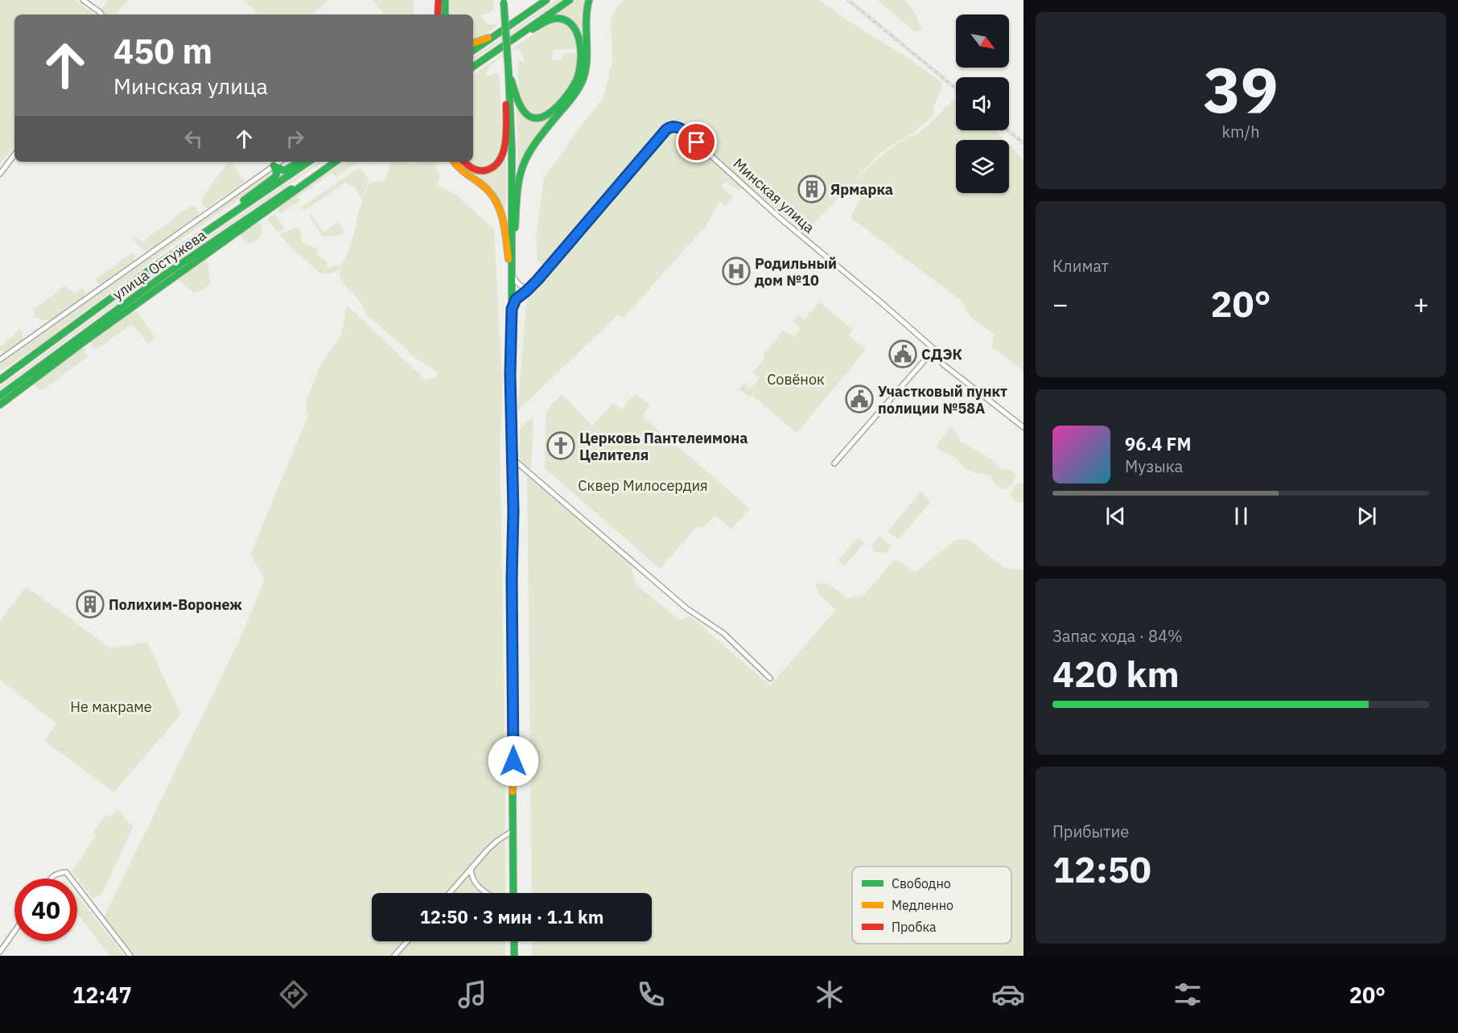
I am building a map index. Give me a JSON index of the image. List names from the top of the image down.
{
  "streets": {
    "street": ["Минская улица", "улица Остужева"]
  },
  "parks": ["Совёнок", "Сквер Милосердия", "Не макраме"],
  "places": {
    "building": ["Ярмарка", "Полихим-Воронеж"],
    "hospital": ["Родильный дом №10"],
    "public building": ["СДЭК", "Участковый пункт полиции №58А"],
    "church": ["Церковь Пантелеимона Целителя"]
  },
  "legend": ["Свободно", "Медленно", "Пробка"],
  "north": "bottom right",
  "page": {
    "tile": [
      ["39", "km/h"],
      "Климат",
      ["Запас хода · 84%", "420 km"],
      ["Прибытие", "12:50"]
    ],
    "turn": ["450 m", "Минская улица"],
    "heat": ["−", "20°", "+"],
    "song": ["96.4 FM", "Музыка"],
    "limit": "40",
    "trip": "12:50 · 3 мин · 1.1 km",
    "tabs": ["12:47", "20°"]
  }
}
